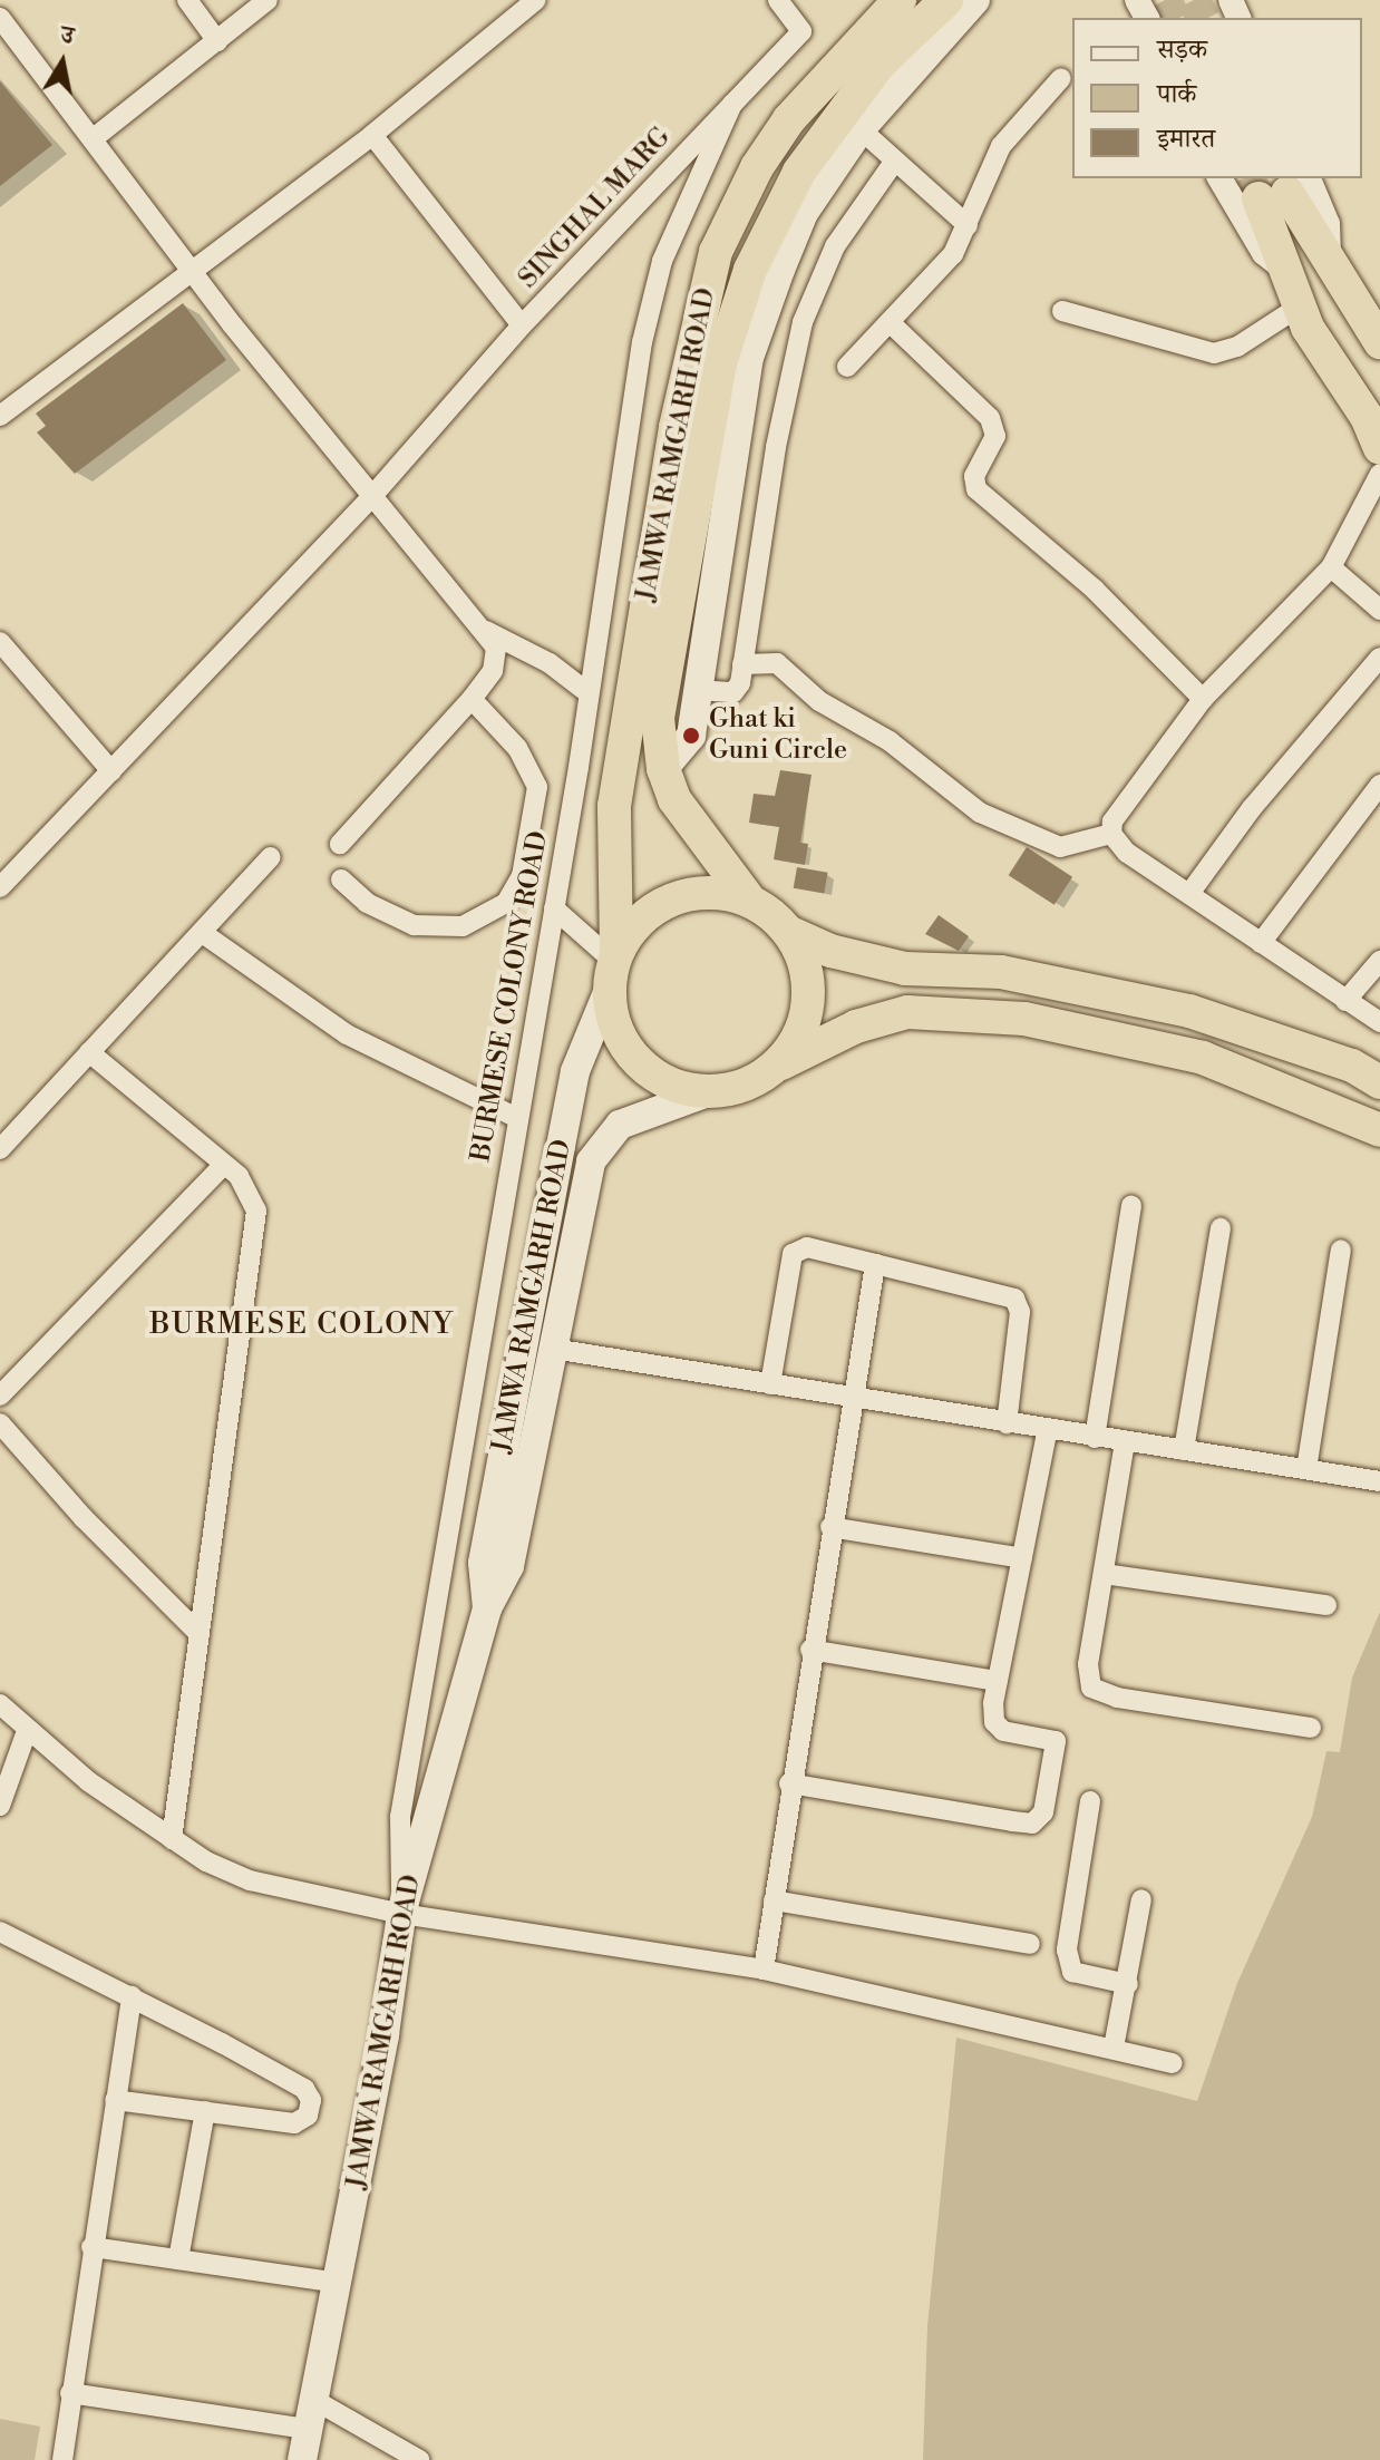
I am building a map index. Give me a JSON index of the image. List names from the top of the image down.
{
  "streets": {
    "highway": ["JAMWA RAMGARH ROAD"],
    "street": ["SINGHAL MARG", "BURMESE COLONY ROAD"]
  },
  "crossings": [
    ["SINGHAL MARG", "BURMESE COLONY ROAD"],
    ["JAMWA RAMGARH ROAD", "BURMESE COLONY ROAD"]
  ],
  "districts": ["BURMESE COLONY"],
  "places": ["Ghat ki Guni Circle"],
  "legend": ["सड़क", "पार्क", "इमारत"],
  "north": "top"
}
